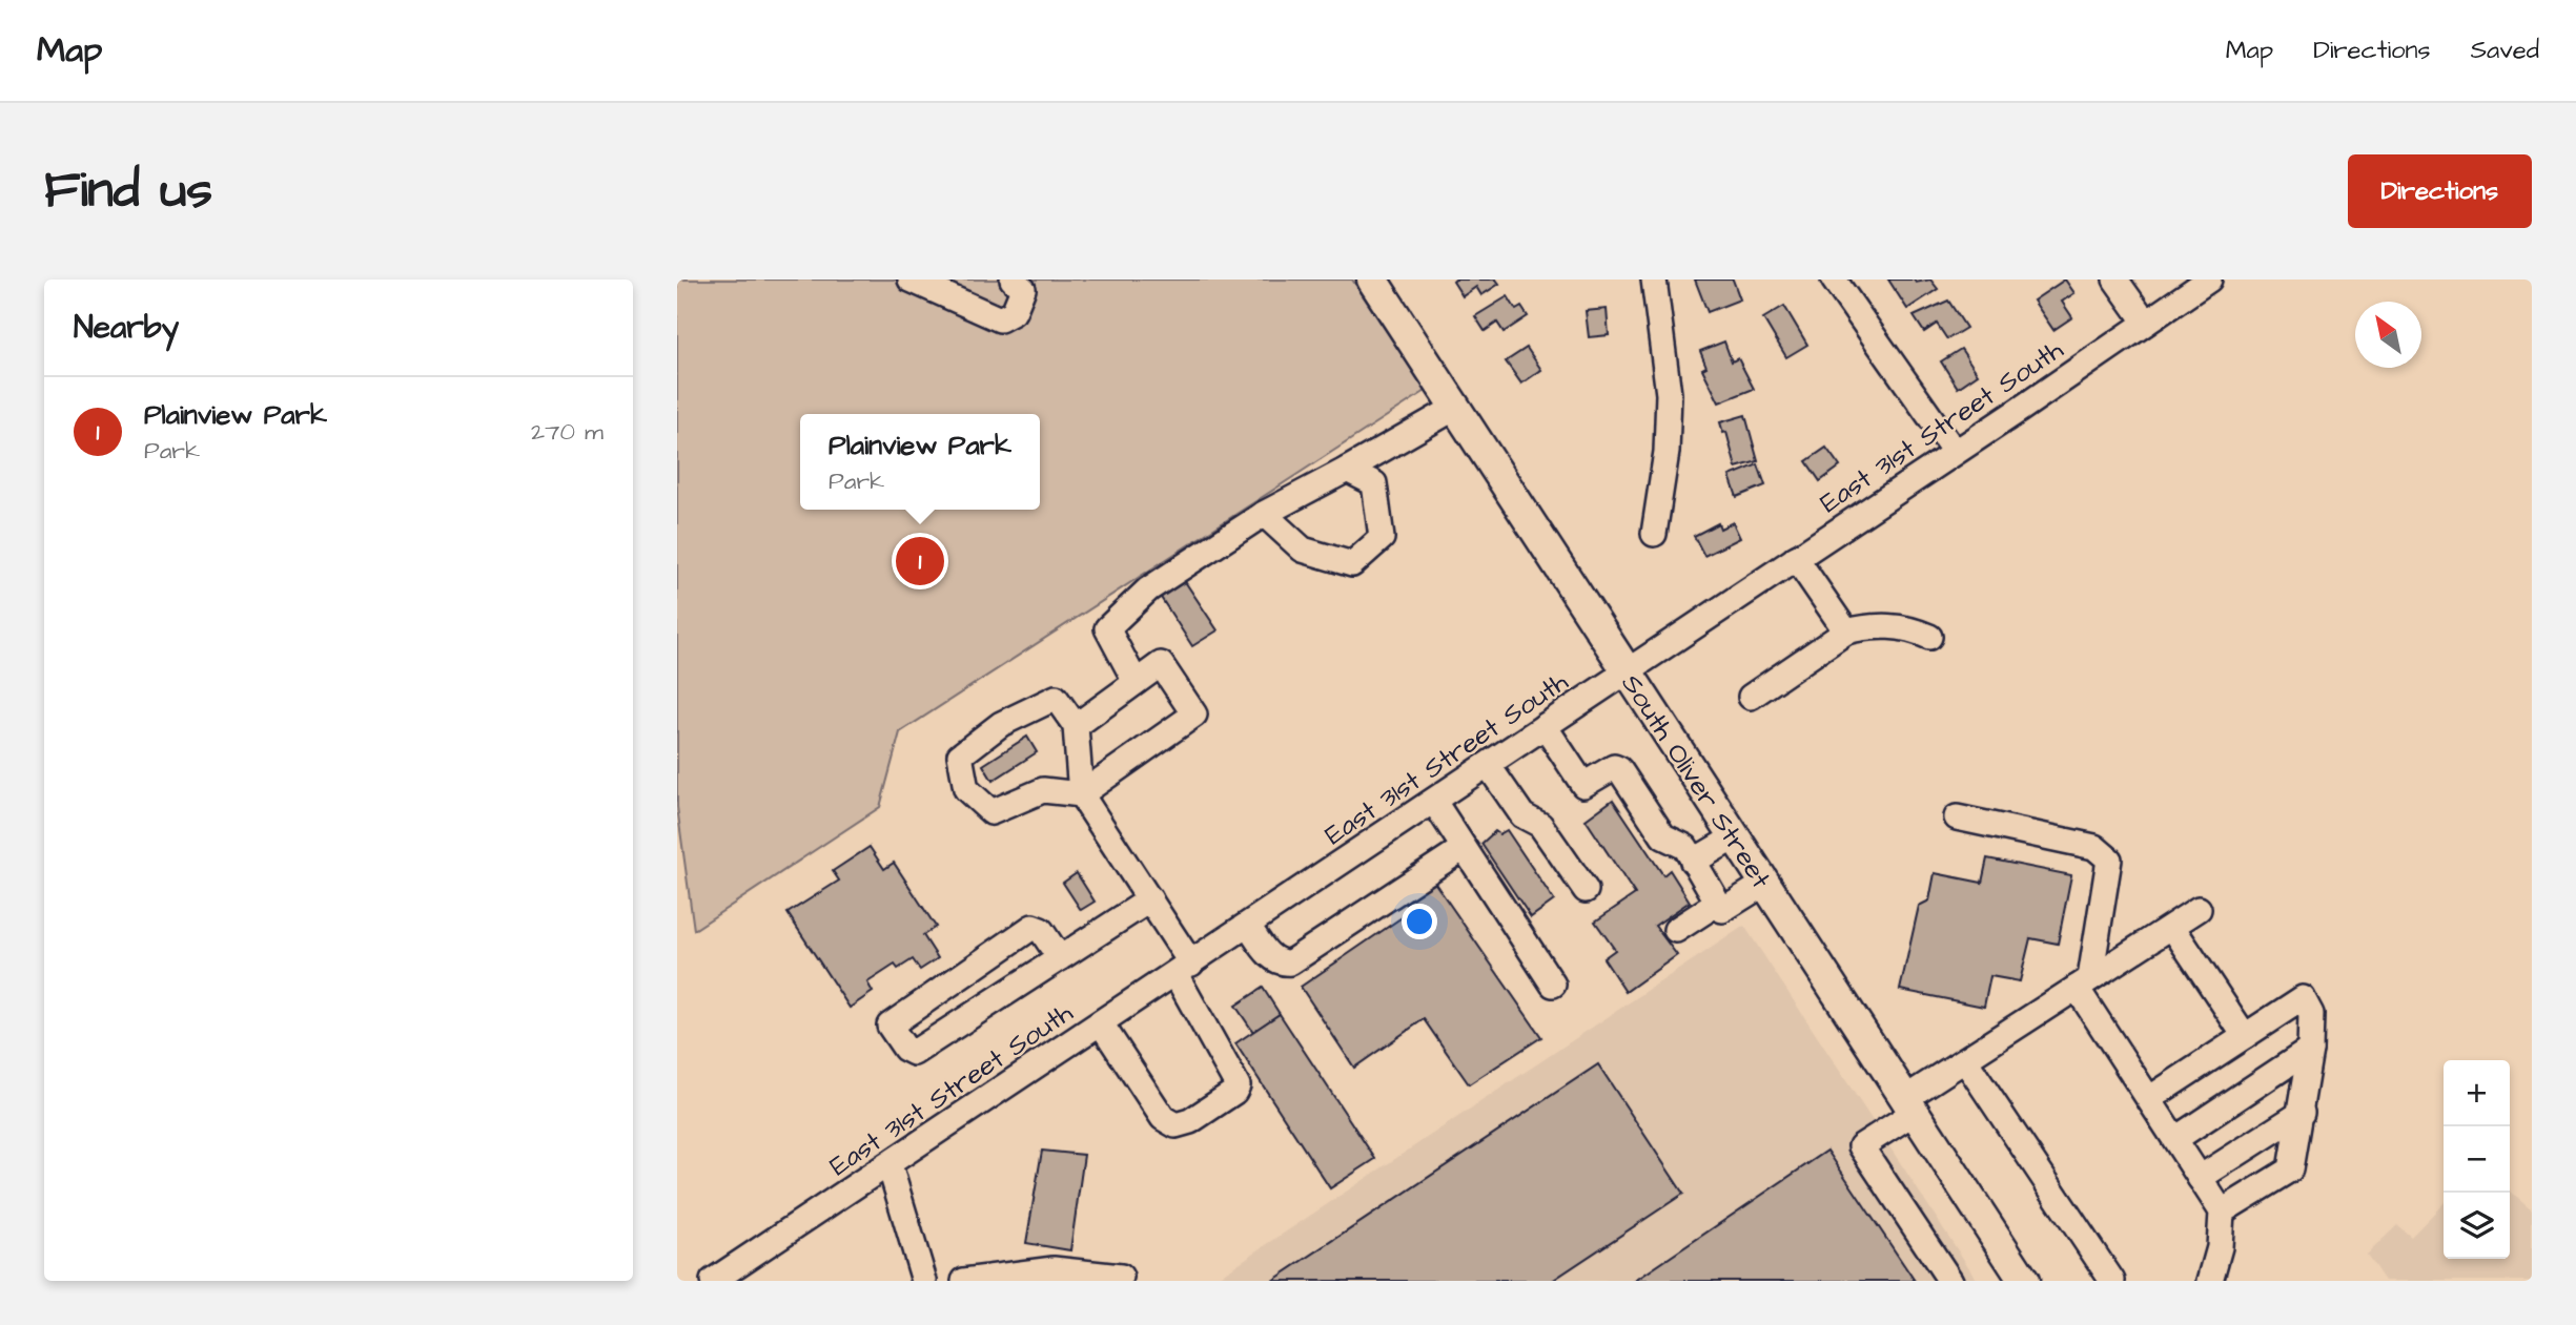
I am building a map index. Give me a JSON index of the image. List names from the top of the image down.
{
  "streets": {
    "main road": ["South Oliver Street"],
    "street": ["East 31st Street South"]
  },
  "crossings": [
    ["East 31st Street South", "South Oliver Street"]
  ],
  "north": "top left",
  "page": {
    "header": "Map",
    "nav": ["Map", "Directions", "Saved"],
    "buttons": "Directions",
    "title": "Find us",
    "heading": "Nearby",
    "list": [
      {
        "mark": "1",
        "name": "Plainview Park",
        "note": "Park",
        "value": "270 m"
      }
    ],
    "popup": ["Plainview Park", "Park"],
    "pins": "1",
    "map_buttons": ["+", "−"]
  }
}
